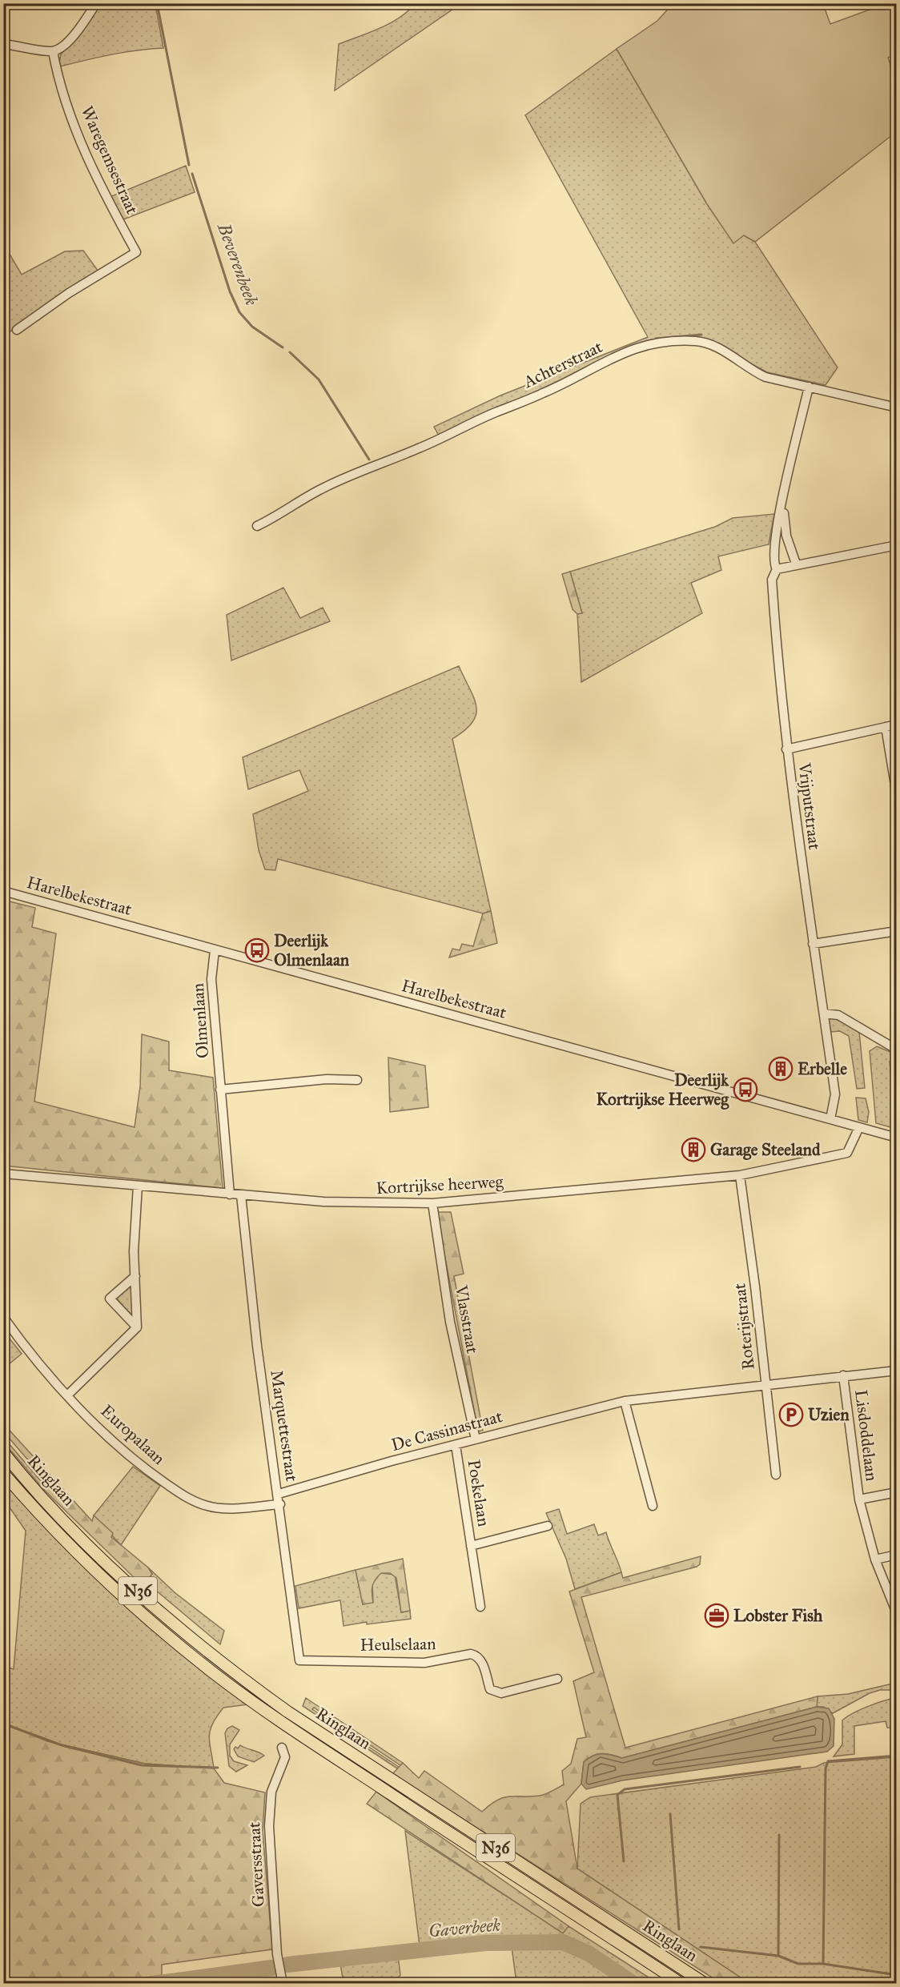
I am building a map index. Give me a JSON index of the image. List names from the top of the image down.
{
  "streets": {
    "main road": ["Ringlaan", "N36"],
    "street": [
      "Waregemsestraat",
      "Achterstraat",
      "Vrijputstraat",
      "Harelbekestraat",
      "Olmenlaan",
      "Kortrijkse heerweg",
      "Vlasstraat",
      "Roterijstraat",
      "Marquettestraat",
      "De Cassinastraat",
      "Europalaan",
      "Lisdoddelaan",
      "Poekelaan",
      "Heulselaan",
      "Gaversstraat"
    ]
  },
  "crossings": [
    ["Achterstraat", "Vrijputstraat"],
    ["Vrijputstraat", "Harelbekestraat"],
    ["Harelbekestraat", "Olmenlaan"],
    ["Harelbekestraat", "Kortrijkse heerweg"],
    ["Olmenlaan", "Kortrijkse heerweg"],
    ["Kortrijkse heerweg", "Vlasstraat"],
    ["Kortrijkse heerweg", "Roterijstraat"],
    ["Kortrijkse heerweg", "Marquettestraat"],
    ["Vlasstraat", "De Cassinastraat"],
    ["Roterijstraat", "De Cassinastraat"],
    ["Marquettestraat", "De Cassinastraat"],
    ["Marquettestraat", "Europalaan"],
    ["Marquettestraat", "Heulselaan"],
    ["De Cassinastraat", "Lisdoddelaan"],
    ["De Cassinastraat", "Poekelaan"]
  ],
  "water": ["Beverenbeek", "Gaverbeek"],
  "places": {
    "bus stop": ["Deerlijk Olmenlaan", "Deerlijk Kortrijkse Heerweg"],
    "building": ["Erbelle", "Garage Steeland"],
    "parking": ["Uzien"],
    "office": ["Lobster Fish"]
  }
}
